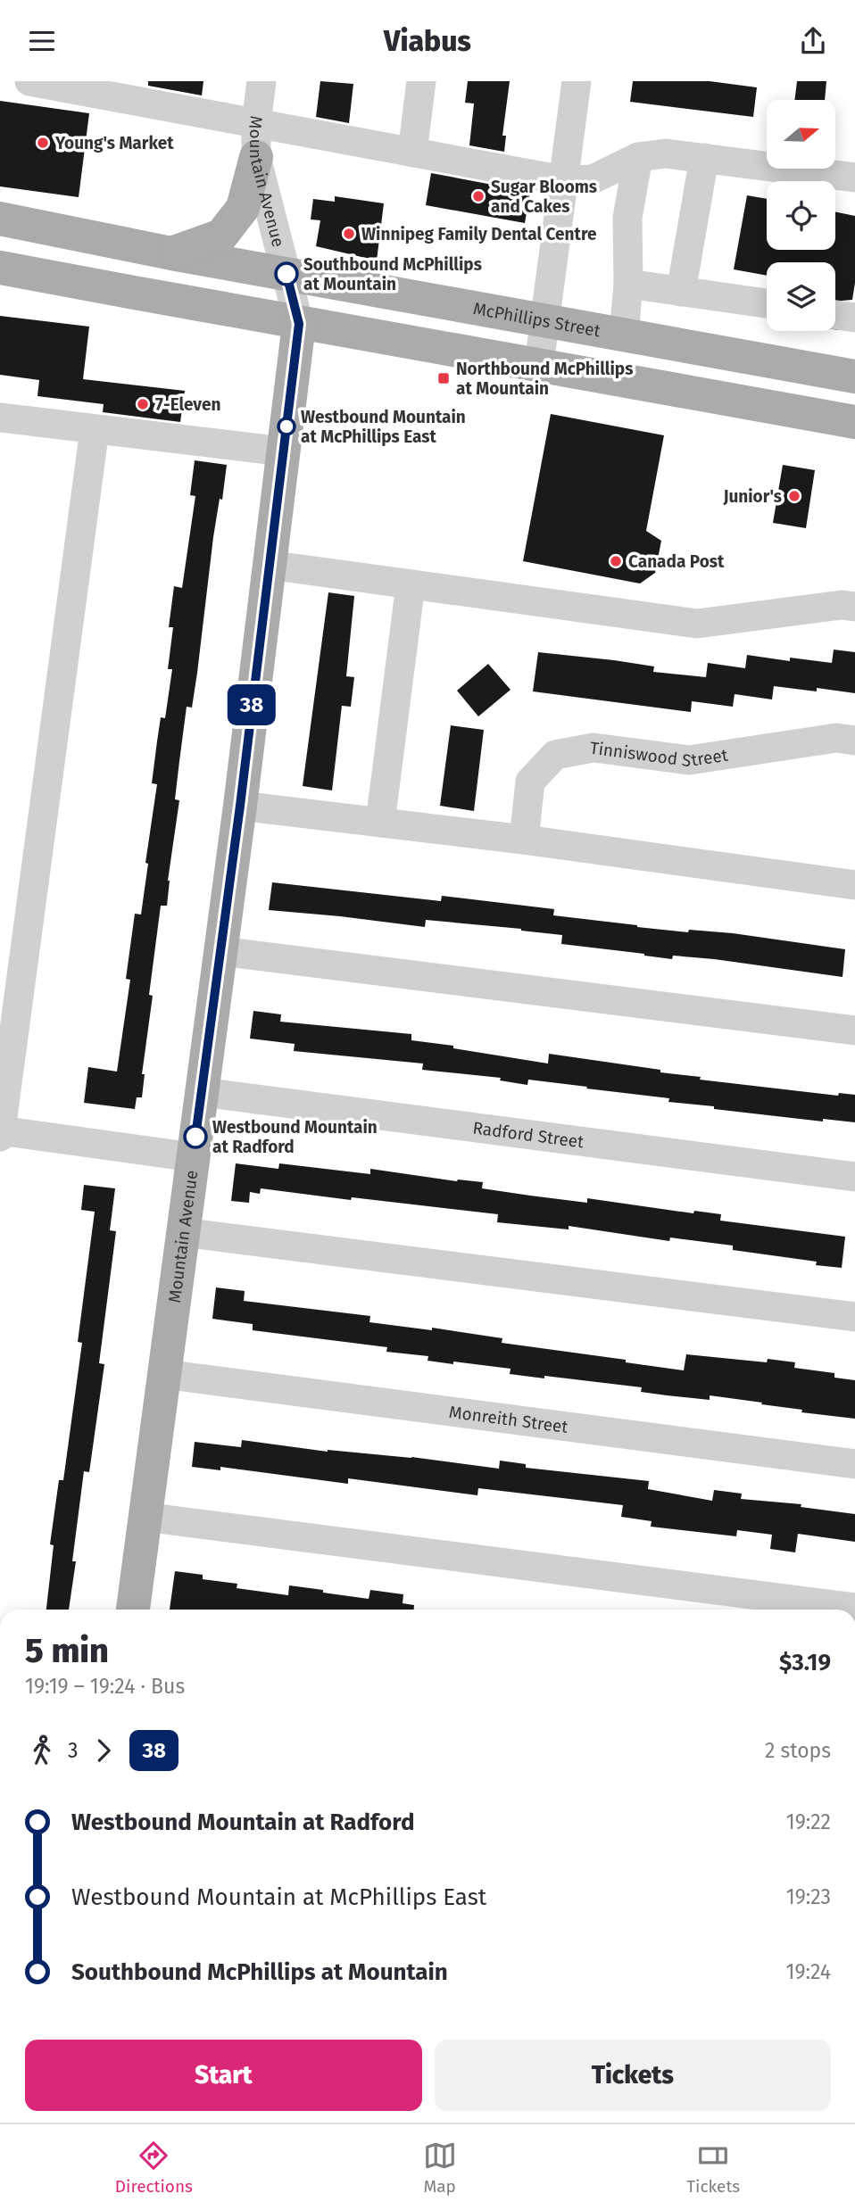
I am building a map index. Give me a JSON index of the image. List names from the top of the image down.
{
  "streets": {
    "main road": ["Mountain Avenue", "McPhillips Street"],
    "street": ["Tinniswood Street", "Radford Street", "Monreith Street"]
  },
  "crossings": [
    ["Mountain Avenue", "McPhillips Street"],
    ["Mountain Avenue", "Radford Street"],
    ["Mountain Avenue", "Monreith Street"]
  ],
  "places": {
    "other": [
      "Young's Market",
      "Sugar Blooms and Cakes",
      "Winnipeg Family Dental Centre",
      "Southbound McPhillips at Mountain",
      "7-Eleven",
      "Westbound Mountain at McPhillips East",
      "Junior's",
      "Canada Post",
      "Westbound Mountain at Radford"
    ],
    "transit": ["Northbound McPhillips at Mountain"]
  },
  "lines": ["bus line 38"],
  "north": "right",
  "page": {
    "header": "Viabus",
    "on_map": "38",
    "heading": ["5 min", "19:19 – 19:24 · Bus", "$3.19"],
    "legs": ["3", "38", "2 stops"],
    "list": [
      {
        "name": "Westbound Mountain at Radford",
        "value": "19:22"
      },
      {
        "name": "Westbound Mountain at McPhillips East",
        "value": "19:23"
      },
      {
        "name": "Southbound McPhillips at Mountain",
        "value": "19:24"
      }
    ],
    "buttons": ["Start", "Tickets"],
    "tabs": ["Directions", "Map", "Tickets"]
  }
}
